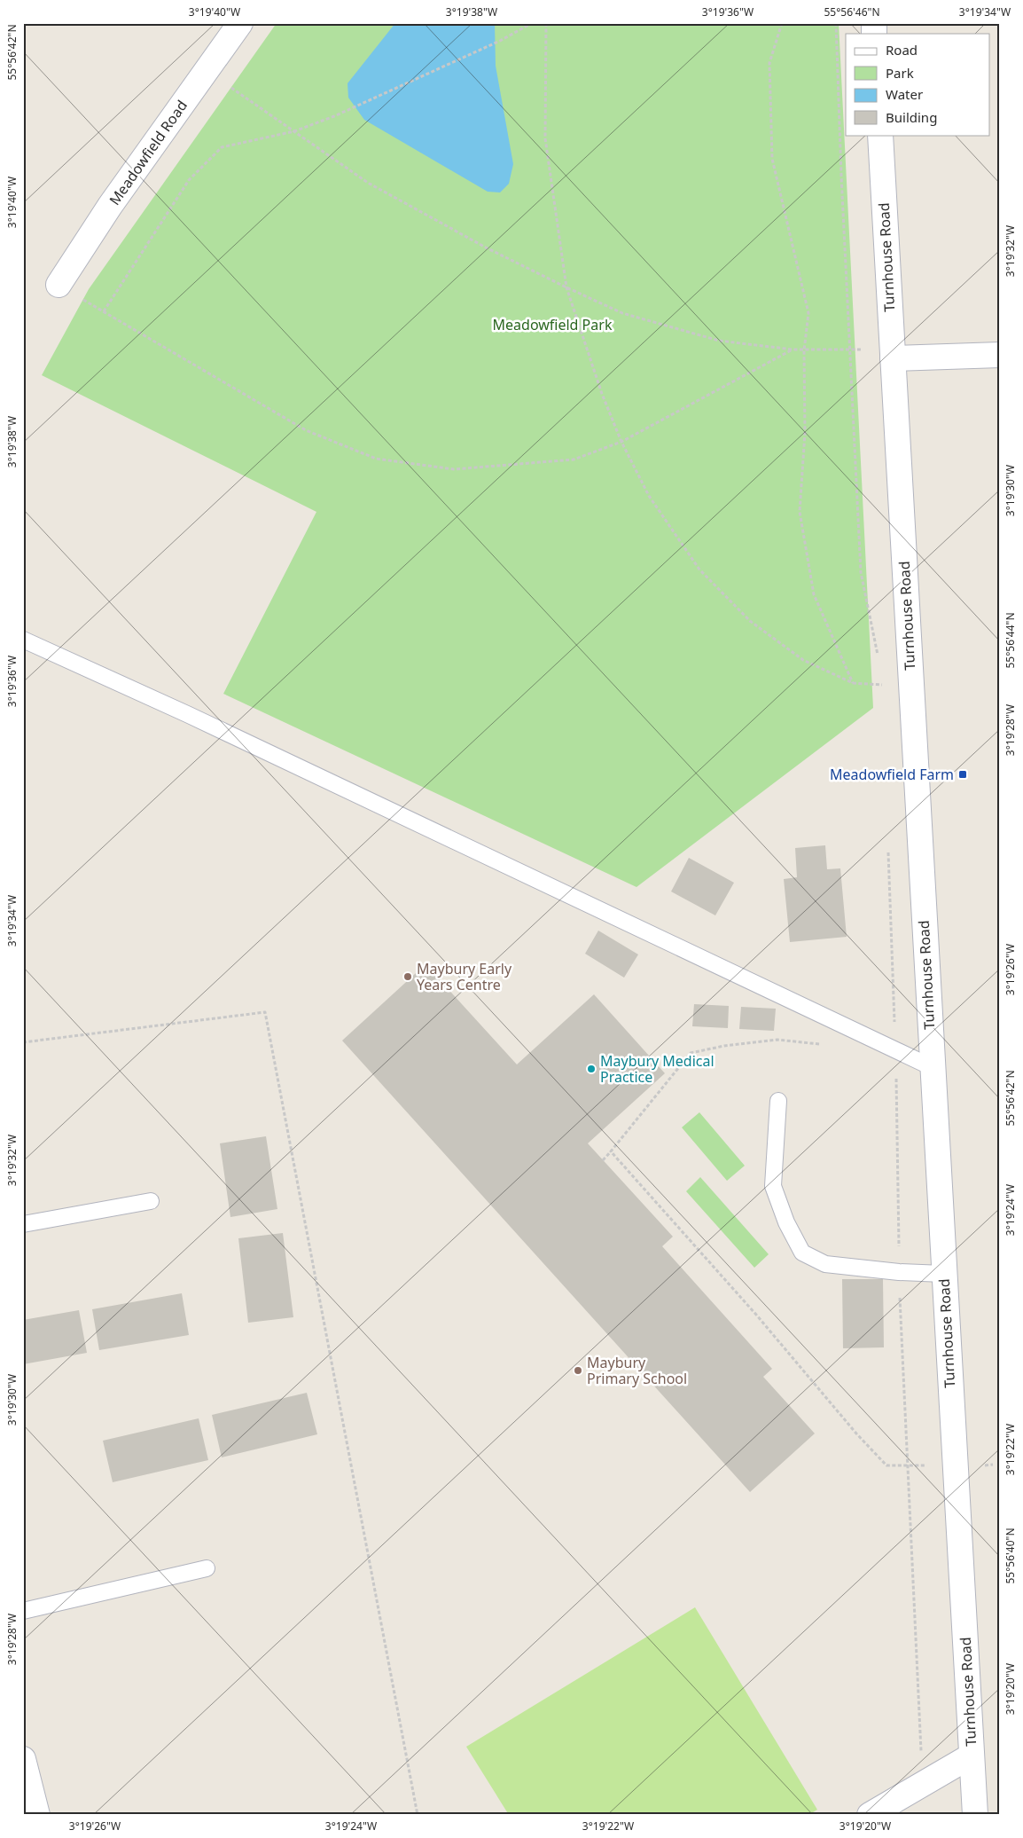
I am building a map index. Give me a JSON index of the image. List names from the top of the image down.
{
  "streets": {
    "street": ["Meadowfield Road", "Turnhouse Road"]
  },
  "parks": ["Meadowfield Park"],
  "places": {
    "transit": ["Meadowfield Farm"],
    "other": ["Maybury Early Years Centre", "Maybury Medical Practice", "Maybury Primary School"]
  },
  "legend": [
    "Road",
    "Park",
    "Water",
    "Building"
  ],
  "coordinates": [
    "3°19'40\"W",
    "3°19'38\"W",
    "3°19'36\"W",
    "55°56'46\"N",
    "3°19'34\"W",
    "55°56'42\"N",
    "3°19'32\"W",
    "3°19'30\"W",
    "55°56'44\"N",
    "3°19'28\"W",
    "3°19'26\"W",
    "3°19'24\"W",
    "3°19'22\"W",
    "55°56'40\"N",
    "3°19'20\"W"
  ]
}
